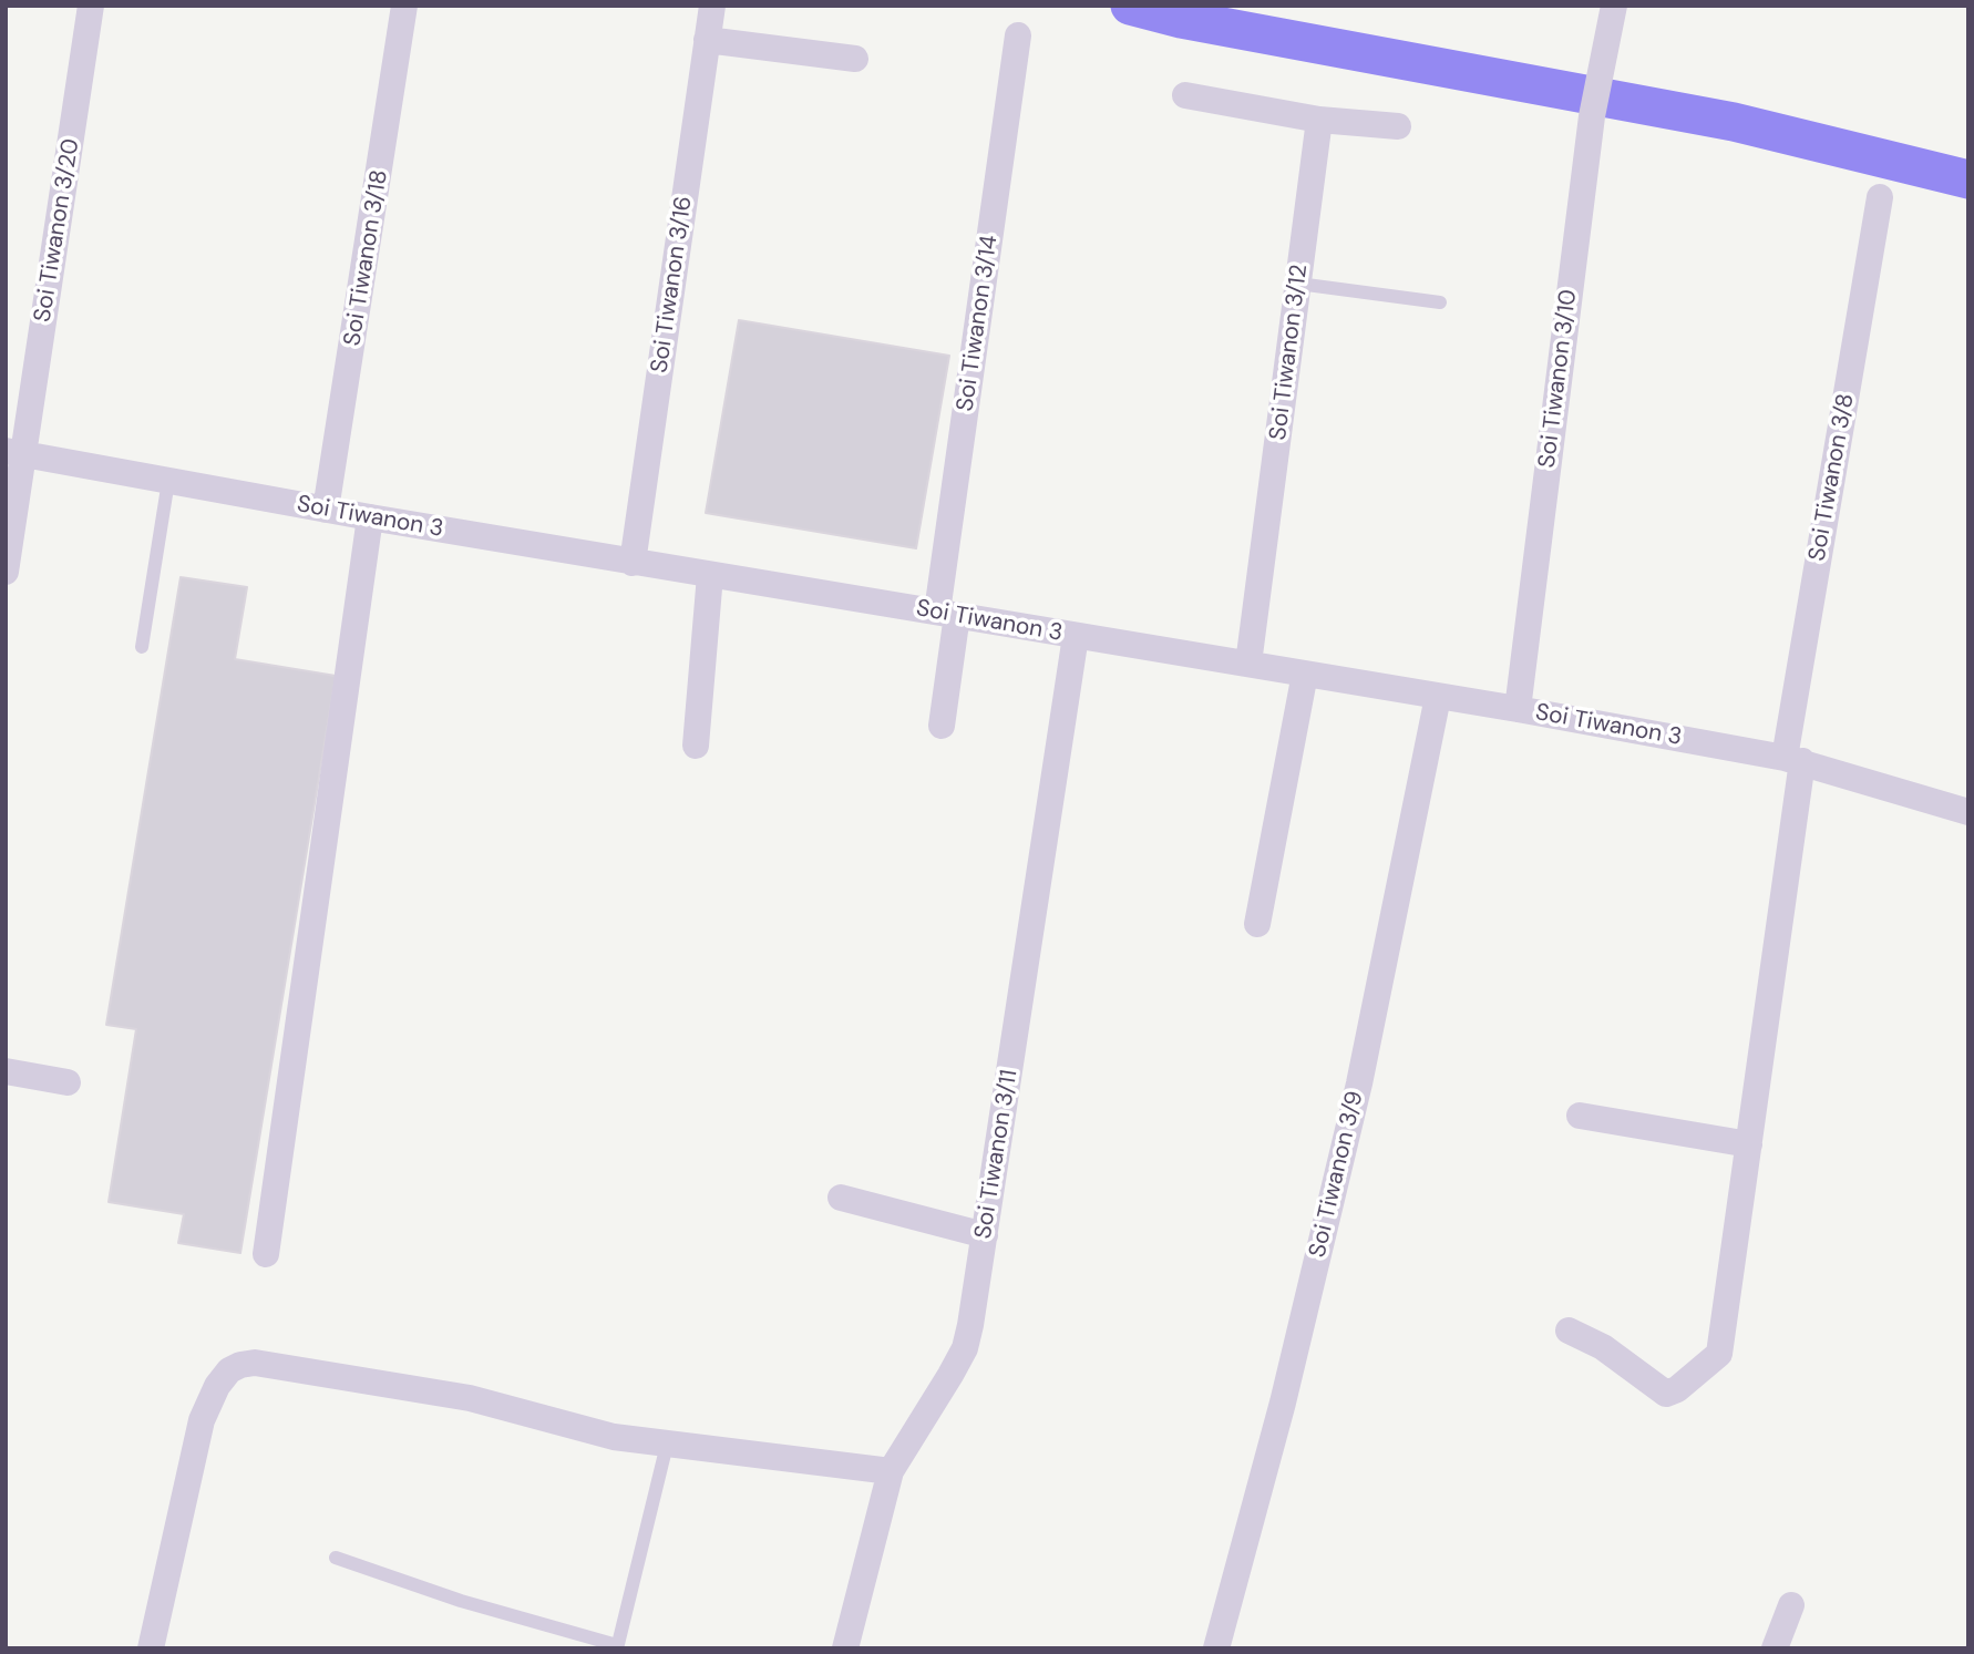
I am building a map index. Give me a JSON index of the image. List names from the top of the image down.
{
  "streets": {
    "street": [
      "Soi Tiwanon 3/20",
      "Soi Tiwanon 3/18",
      "Soi Tiwanon 3/16",
      "Soi Tiwanon 3/14",
      "Soi Tiwanon 3/12",
      "Soi Tiwanon 3/10",
      "Soi Tiwanon 3/8",
      "Soi Tiwanon 3",
      "Soi Tiwanon 3/11",
      "Soi Tiwanon 3/9"
    ]
  },
  "crossings": [
    ["Soi Tiwanon 3/20", "Soi Tiwanon 3"],
    ["Soi Tiwanon 3/18", "Soi Tiwanon 3"],
    ["Soi Tiwanon 3/16", "Soi Tiwanon 3"],
    ["Soi Tiwanon 3/14", "Soi Tiwanon 3"],
    ["Soi Tiwanon 3/12", "Soi Tiwanon 3"],
    ["Soi Tiwanon 3/10", "Soi Tiwanon 3"],
    ["Soi Tiwanon 3/8", "Soi Tiwanon 3"],
    ["Soi Tiwanon 3", "Soi Tiwanon 3/11"],
    ["Soi Tiwanon 3", "Soi Tiwanon 3/9"]
  ]
}
